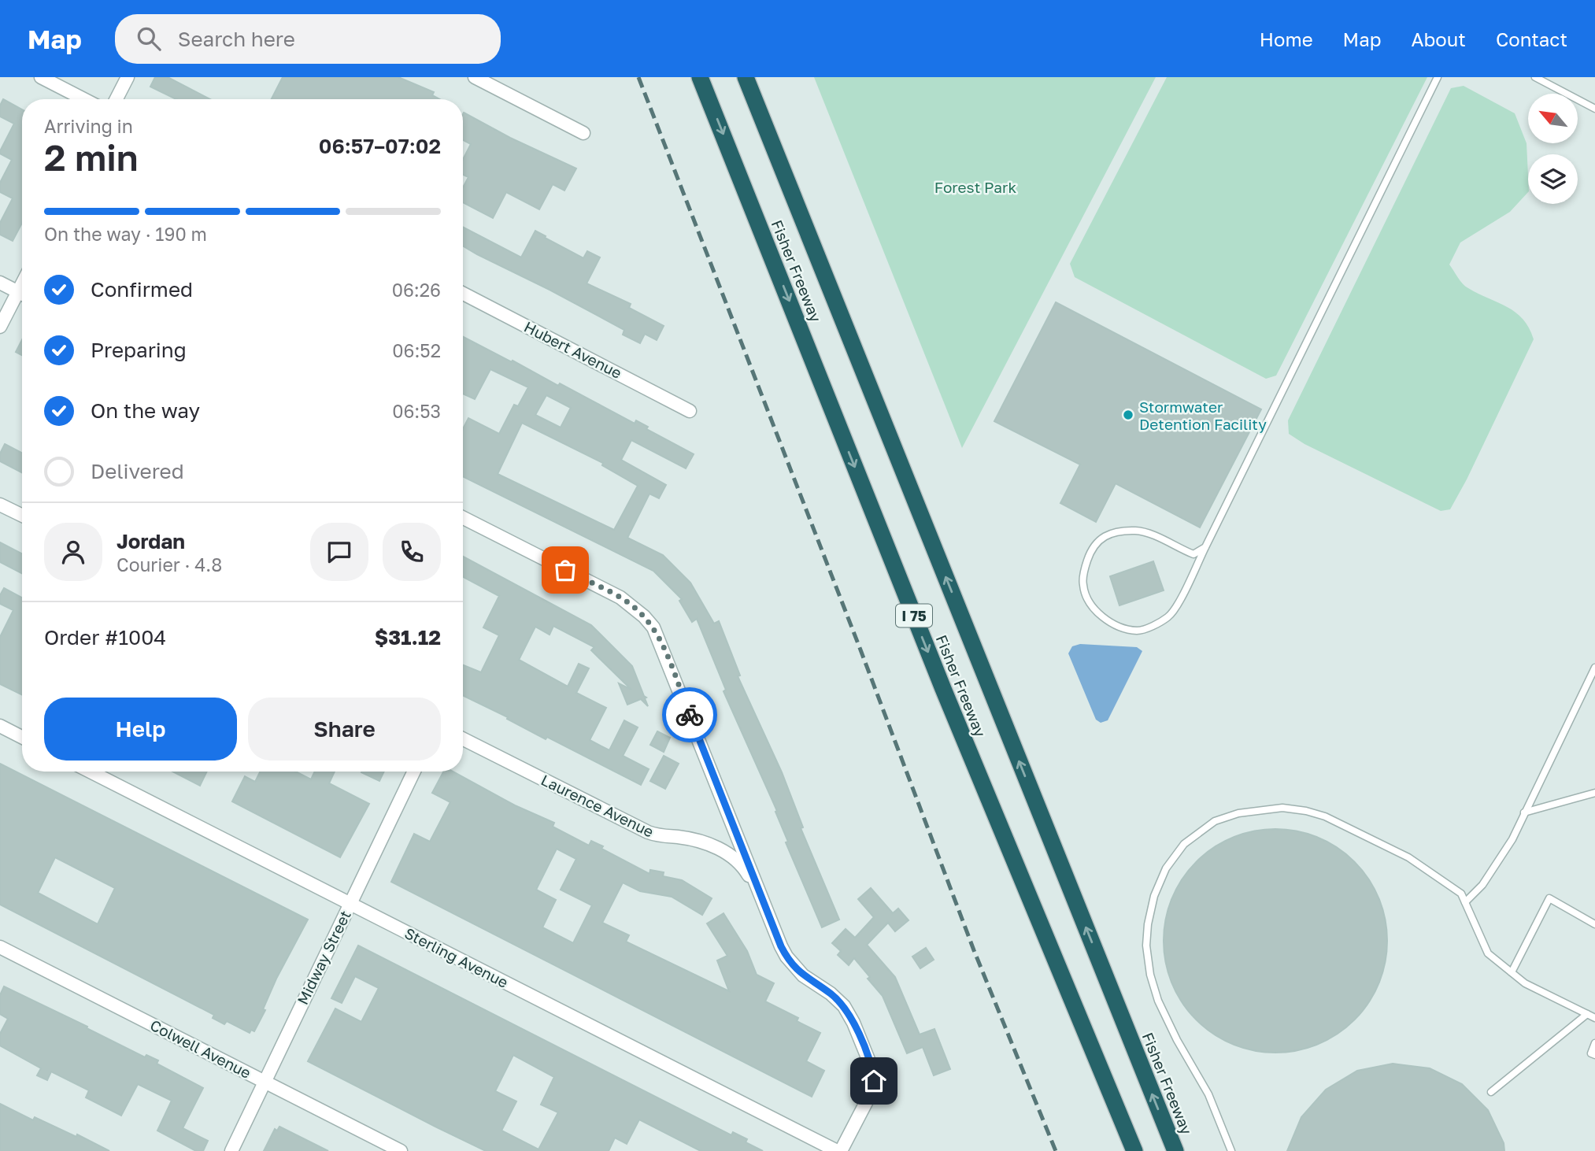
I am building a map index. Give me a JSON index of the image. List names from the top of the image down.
{
  "streets": {
    "highway": ["Fisher Freeway", "I 75"],
    "street": [
      "Hubert Avenue",
      "Laurence Avenue",
      "Midway Street",
      "Sterling Avenue",
      "Colwell Avenue"
    ]
  },
  "crossings": [
    ["Midway Street", "Sterling Avenue"],
    ["Midway Street", "Colwell Avenue"]
  ],
  "parks": ["Forest Park"],
  "places": ["Stormwater Detention Facility"],
  "north": "top left",
  "page": {
    "header": "Map",
    "search": "Search here",
    "nav": [
      "Home",
      "Map",
      "About",
      "Contact"
    ],
    "heading": ["2 min", "Arriving in", "06:57–07:02"],
    "panel": [
      "Jordan",
      "Courier · 4.8",
      "Order #1004",
      "$31.12"
    ],
    "bar": "On the way · 190 m",
    "list": [
      ["Confirmed", "06:26"],
      ["Preparing", "06:52"],
      ["On the way", "06:53"],
      "Delivered"
    ],
    "buttons": ["Help", "Share"]
  }
}
